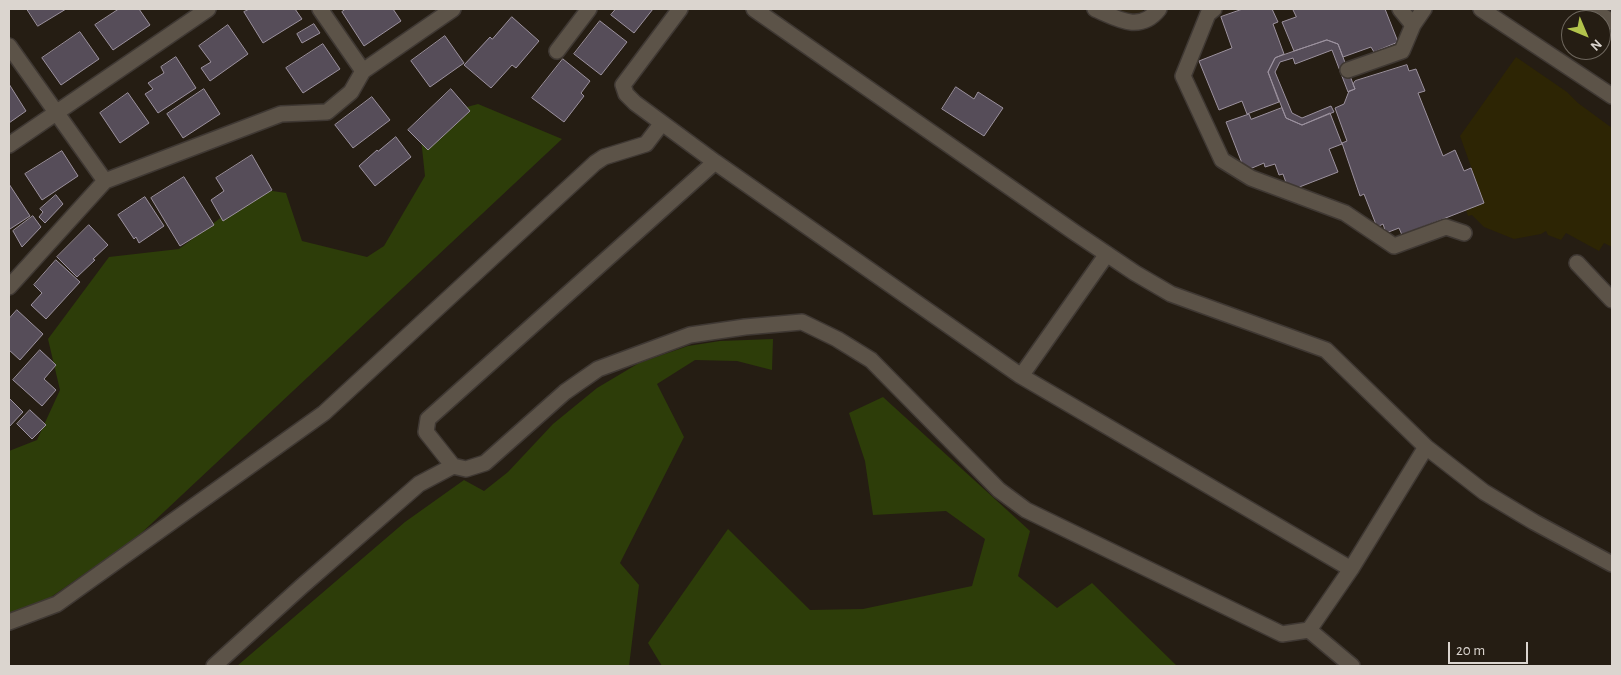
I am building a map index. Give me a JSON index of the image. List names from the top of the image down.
{
  "scale_bar": "20 m",
  "north": "bottom right"
}
